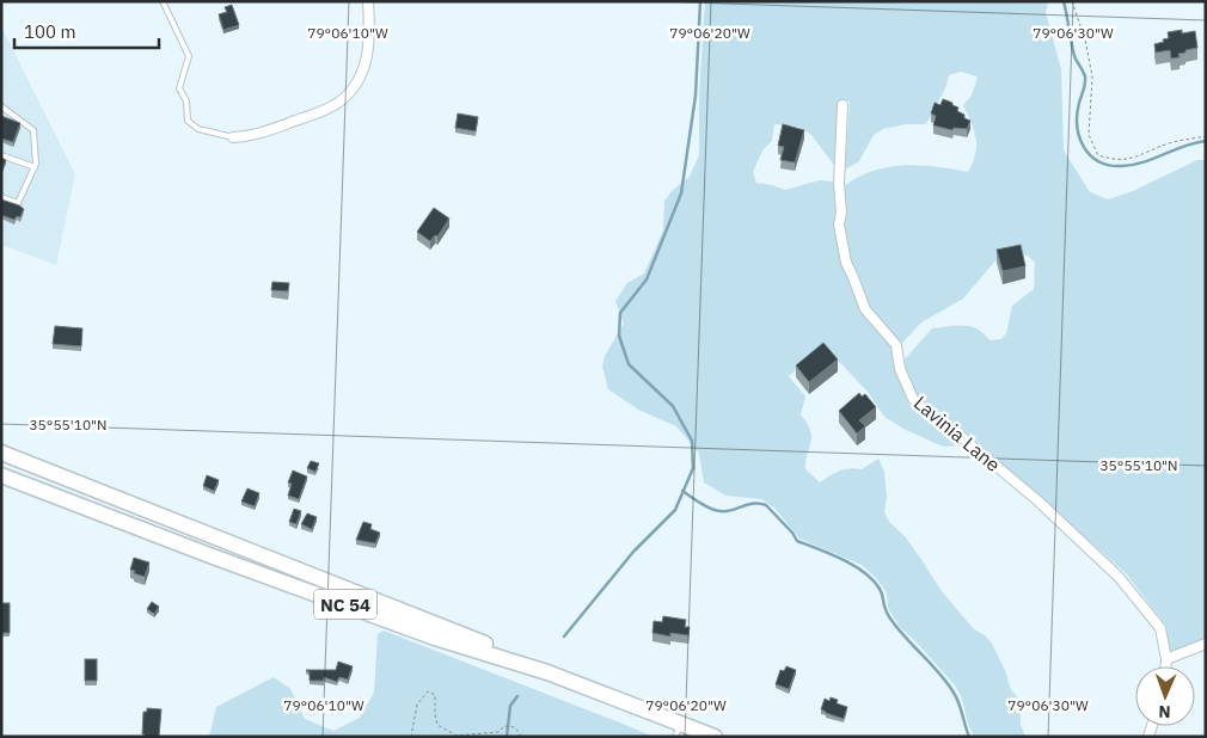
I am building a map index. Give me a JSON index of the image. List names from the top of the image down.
{
  "streets": {
    "highway": ["NC 54"],
    "street": ["Lavinia Lane"]
  },
  "scale_bar": "100 m",
  "north": "bottom",
  "coordinates": [
    "79°06'10\"W",
    "79°06'20\"W",
    "79°06'30\"W",
    "35°55'10\"N"
  ]
}
